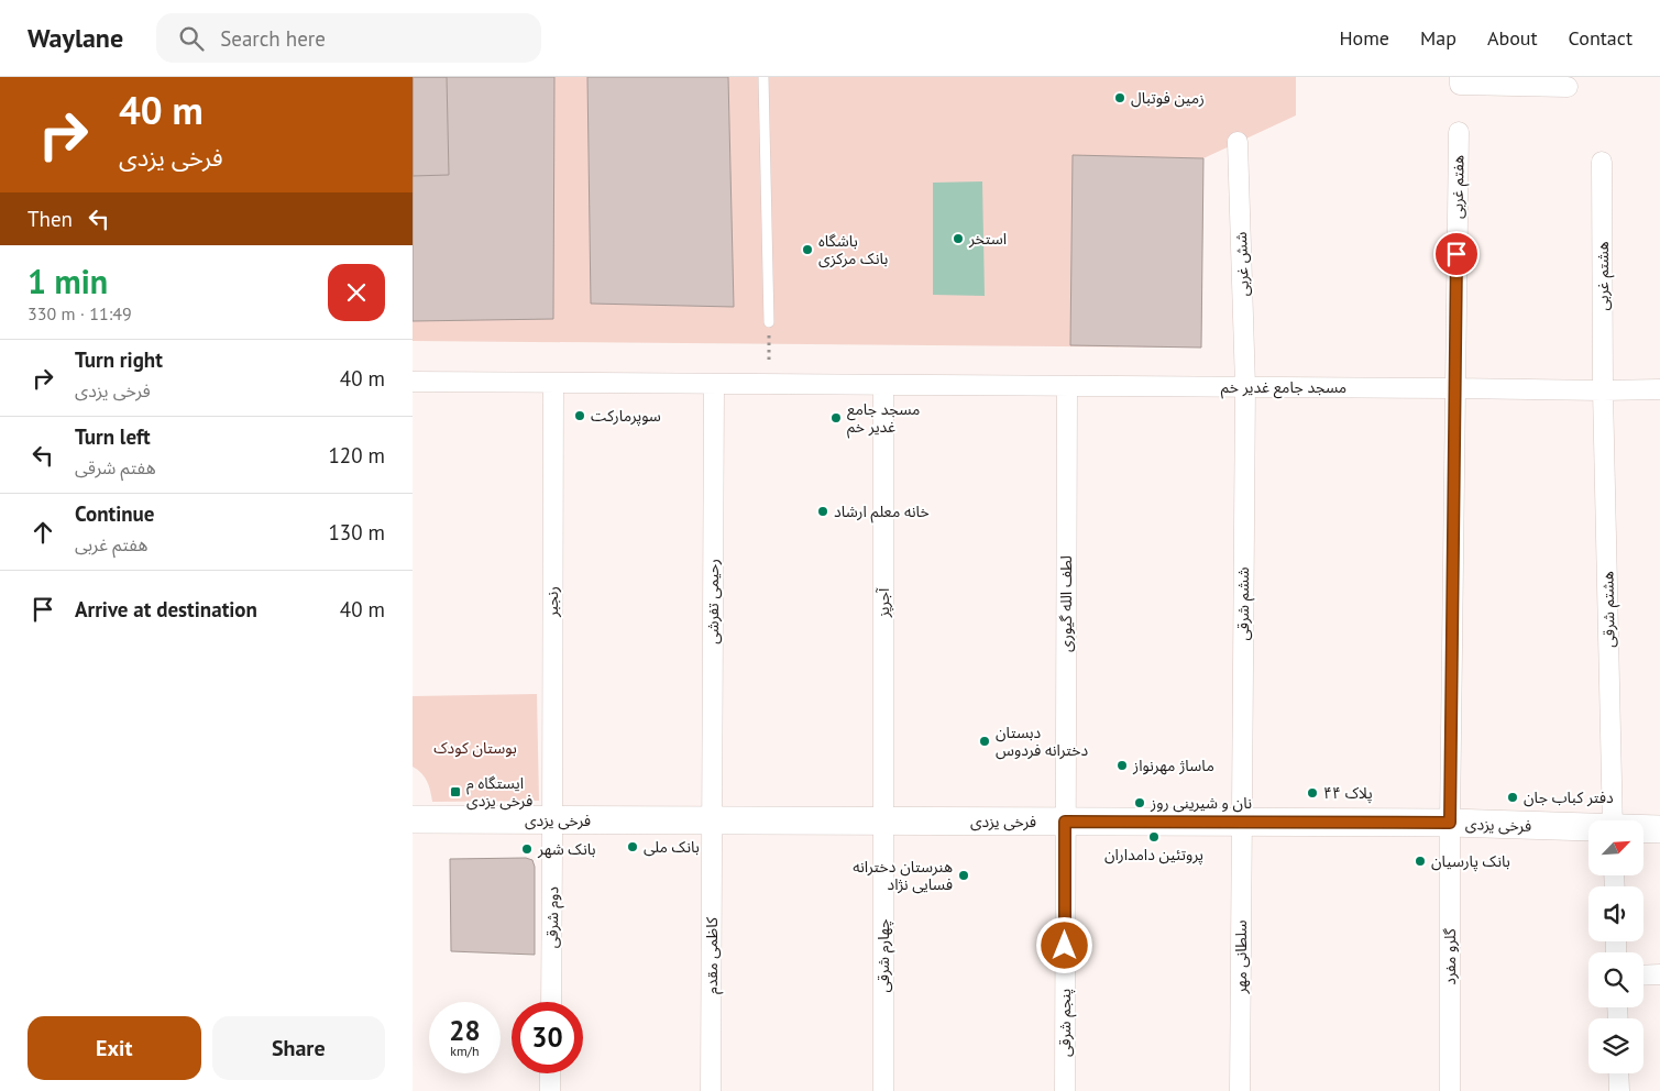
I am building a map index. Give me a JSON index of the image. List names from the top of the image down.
{
  "streets": {
    "main road": ["فرخی یزدی"],
    "street": [
      "هفتم غربی",
      "شش غربی",
      "هشتم غربی",
      "مسجد جامع غدیر خم",
      "رنجبر",
      "رحیمی تفرشی",
      "آجرپز",
      "لطف الله گیوری",
      "ششم شرقی",
      "هشتم شرقی",
      "دوم شرقی",
      "کاظمی مقدم",
      "چهارم شرقی",
      "سلطانی مهر",
      "گلرو مفرد",
      "پنجم شرقی"
    ]
  },
  "crossings": [
    ["هفتم غربی", "مسجد جامع غدیر خم"],
    ["هفتم غربی", "فرخی یزدی"],
    ["هفتم غربی", "گلرو مفرد"],
    ["شش غربی", "مسجد جامع غدیر خم"],
    ["شش غربی", "ششم شرقی"],
    ["هشتم غربی", "مسجد جامع غدیر خم"],
    ["هشتم غربی", "هشتم شرقی"],
    ["مسجد جامع غدیر خم", "رنجبر"],
    ["مسجد جامع غدیر خم", "رحیمی تفرشی"],
    ["مسجد جامع غدیر خم", "آجرپز"],
    ["مسجد جامع غدیر خم", "لطف الله گیوری"],
    ["مسجد جامع غدیر خم", "ششم شرقی"],
    ["مسجد جامع غدیر خم", "هشتم شرقی"],
    ["رنجبر", "فرخی یزدی"],
    ["رنجبر", "دوم شرقی"],
    ["رحیمی تفرشی", "فرخی یزدی"],
    ["رحیمی تفرشی", "کاظمی مقدم"],
    ["آجرپز", "فرخی یزدی"],
    ["آجرپز", "چهارم شرقی"],
    ["لطف الله گیوری", "فرخی یزدی"],
    ["لطف الله گیوری", "پنجم شرقی"],
    ["ششم شرقی", "فرخی یزدی"],
    ["ششم شرقی", "سلطانی مهر"],
    ["فرخی یزدی", "دوم شرقی"],
    ["فرخی یزدی", "کاظمی مقدم"],
    ["فرخی یزدی", "چهارم شرقی"],
    ["فرخی یزدی", "سلطانی مهر"],
    ["فرخی یزدی", "گلرو مفرد"],
    ["فرخی یزدی", "پنجم شرقی"]
  ],
  "parks": ["بوستان کودک"],
  "places": {
    "other": [
      "زمین فوتبال",
      "استخر",
      "باشگاه بانک مرکزی",
      "سوپرمارکت",
      "مسجد جامع غدیر خم",
      "خانه معلم ارشاد",
      "دبستان دخترانه فردوس",
      "ماساژ مهرنواز",
      "پلاک ۴۴",
      "دفتر کباب جان",
      "نان و شيرينى روز",
      "پروتئین دامداران",
      "بانک ملی",
      "بانک شهر",
      "بانک پارسیان",
      "هنرستان دخترانه فسایی نژاد"
    ],
    "transit": ["ایستگاه م فرخی یزدی"]
  },
  "north": "top right",
  "page": {
    "header": "Waylane",
    "search": "Search here",
    "nav": [
      "Home",
      "Map",
      "About",
      "Contact"
    ],
    "turn": ["40 m", "فرخی یزدی"],
    "then": "Then",
    "heading": ["1 min", "330 m · 11:49"],
    "list": [
      {
        "name": "Turn right",
        "note": "فرخی یزدی",
        "value": "40 m"
      },
      {
        "name": "Turn left",
        "note": "هفتم شرقی",
        "value": "120 m"
      },
      {
        "name": "Continue",
        "note": "هفتم غربی",
        "value": "130 m"
      },
      {
        "name": "Arrive at destination",
        "value": "40 m"
      }
    ],
    "speed": "28 km/h",
    "limit": "30",
    "buttons": ["Exit", "Share"]
  }
}
